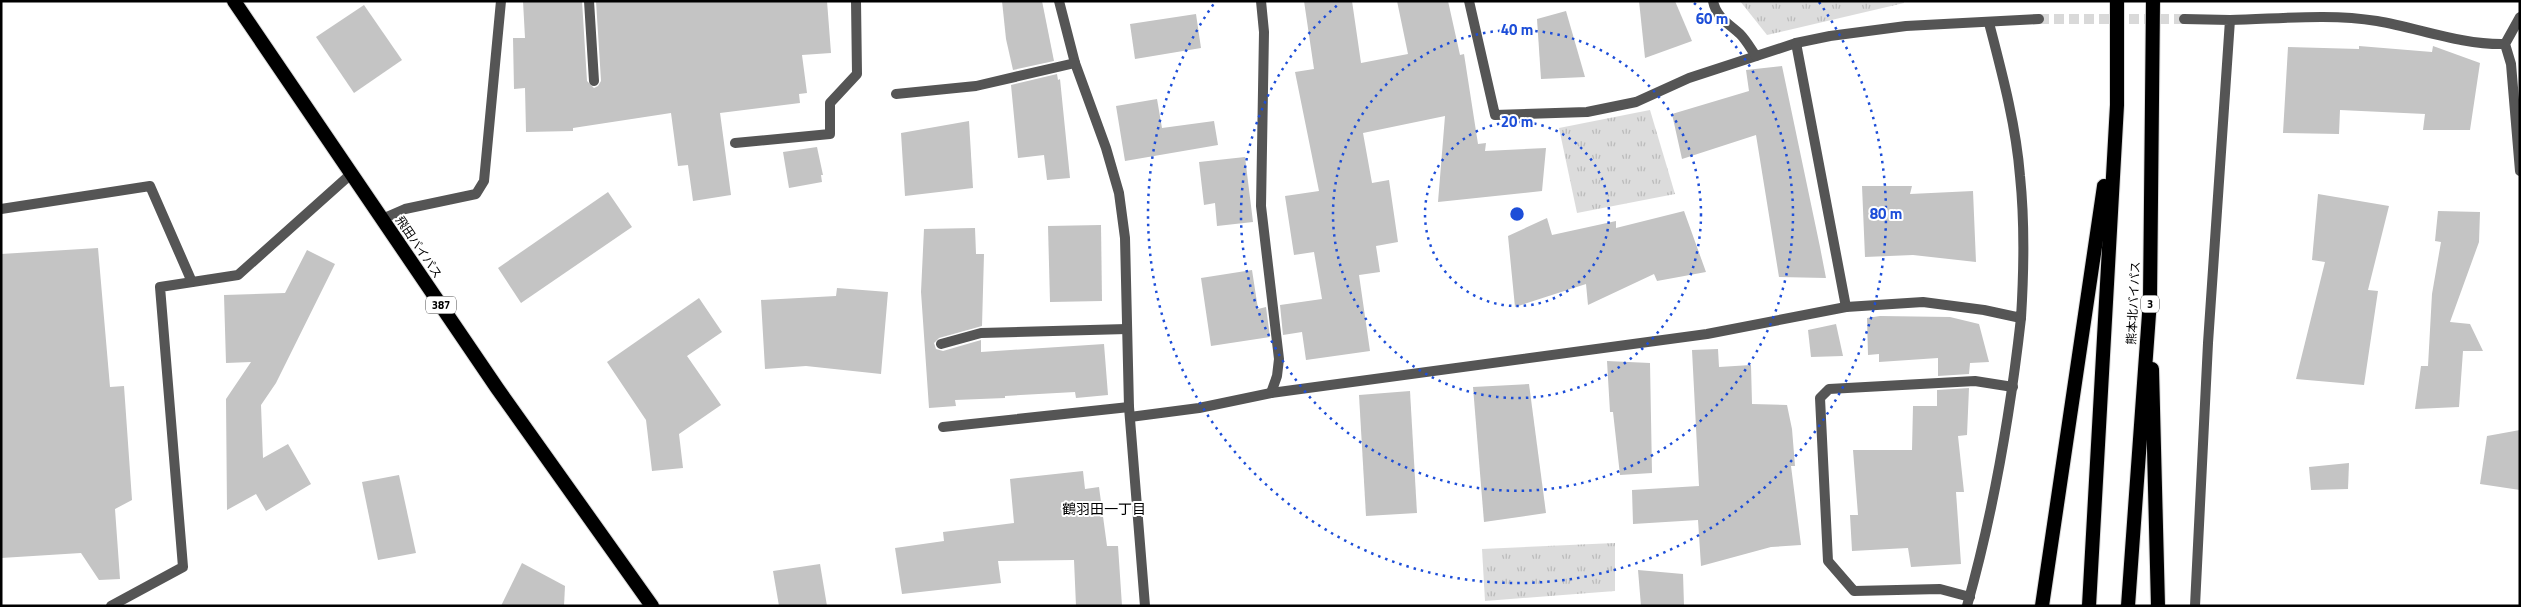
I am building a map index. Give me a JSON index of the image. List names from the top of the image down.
{
  "streets": {
    "highway": [
      "飛田バイパス",
      "熊本北バイパス",
      "3",
      "387"
    ]
  },
  "districts": ["鶴羽田一丁目"],
  "rings": [
    "60 m",
    "40 m",
    "20 m",
    "80 m"
  ]
}
